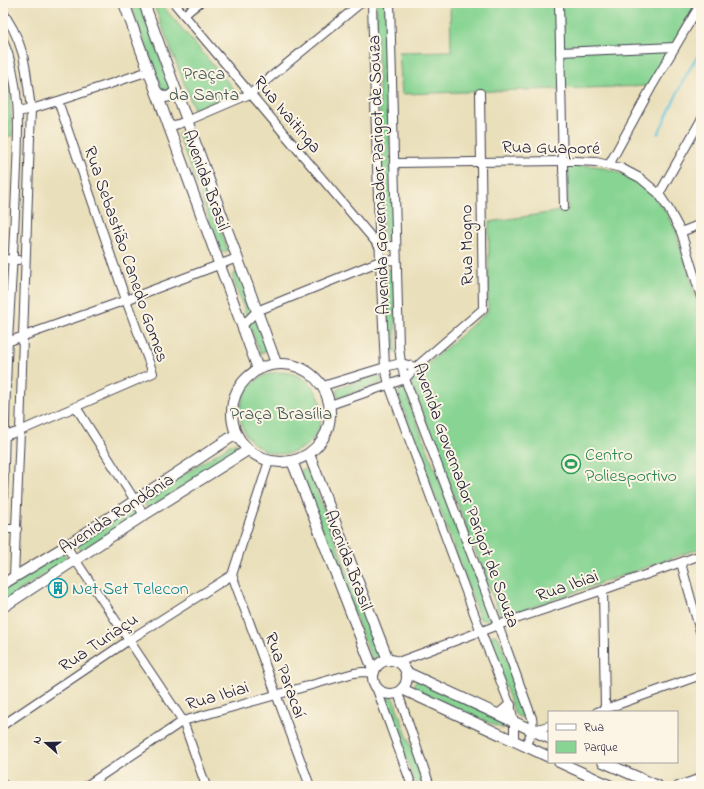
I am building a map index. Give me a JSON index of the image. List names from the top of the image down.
{
  "streets": {
    "main road": ["Avenida Brasil", "Avenida Rondônia"],
    "street": [
      "Rua Ivaitinga",
      "Rua Guaporé",
      "Avenida Governador Parigot de Souza",
      "Rua Mogno",
      "Rua Sebastião Canedo Gomes",
      "Rua Ibiai",
      "Rua Turiaçu",
      "Rua Paracaí"
    ]
  },
  "crossings": [
    ["Rua Ivaitinga", "Avenida Governador Parigot de Souza"],
    ["Rua Guaporé", "Avenida Governador Parigot de Souza"],
    ["Rua Guaporé", "Rua Mogno"],
    ["Avenida Governador Parigot de Souza", "Rua Mogno"],
    ["Avenida Governador Parigot de Souza", "Rua Ibiai"],
    ["Avenida Brasil", "Avenida Rondônia"],
    ["Avenida Brasil", "Rua Ibiai"],
    ["Rua Ibiai", "Rua Paracaí"],
    ["Rua Turiaçu", "Rua Paracaí"]
  ],
  "parks": ["Praça da Santa", "Praça Brasília"],
  "places": {
    "sports": ["Centro Poliesportivo"],
    "building": ["Net Set Telecon"]
  },
  "legend": ["Rua", "Parque"],
  "north": "left"
}
